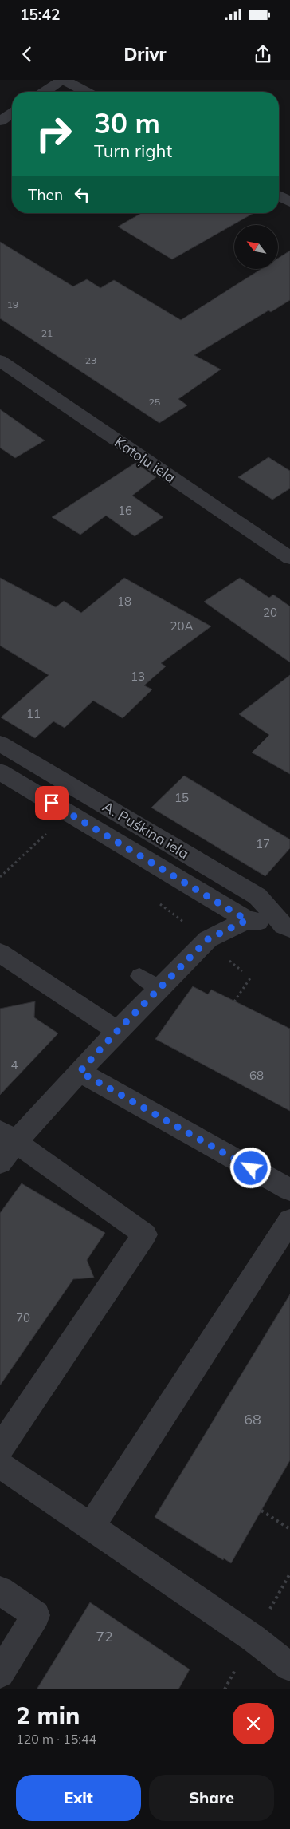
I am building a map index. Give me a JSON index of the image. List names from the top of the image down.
{
  "streets": {
    "street": ["Katoļu iela", "A. Puškina iela"]
  },
  "house_numbers": [
    "19",
    "21",
    "23",
    "25",
    "16",
    "18",
    "20",
    "20A",
    "13",
    "11",
    "15",
    "17",
    "4",
    "68",
    "70",
    "68",
    "72"
  ],
  "north": "top left",
  "page": {
    "status": "15:42",
    "header": "Drivr",
    "turn": ["30 m", "Turn right"],
    "then": "Then",
    "heading": ["2 min", "120 m · 15:44"],
    "buttons": ["Exit", "Share"]
  }
}
